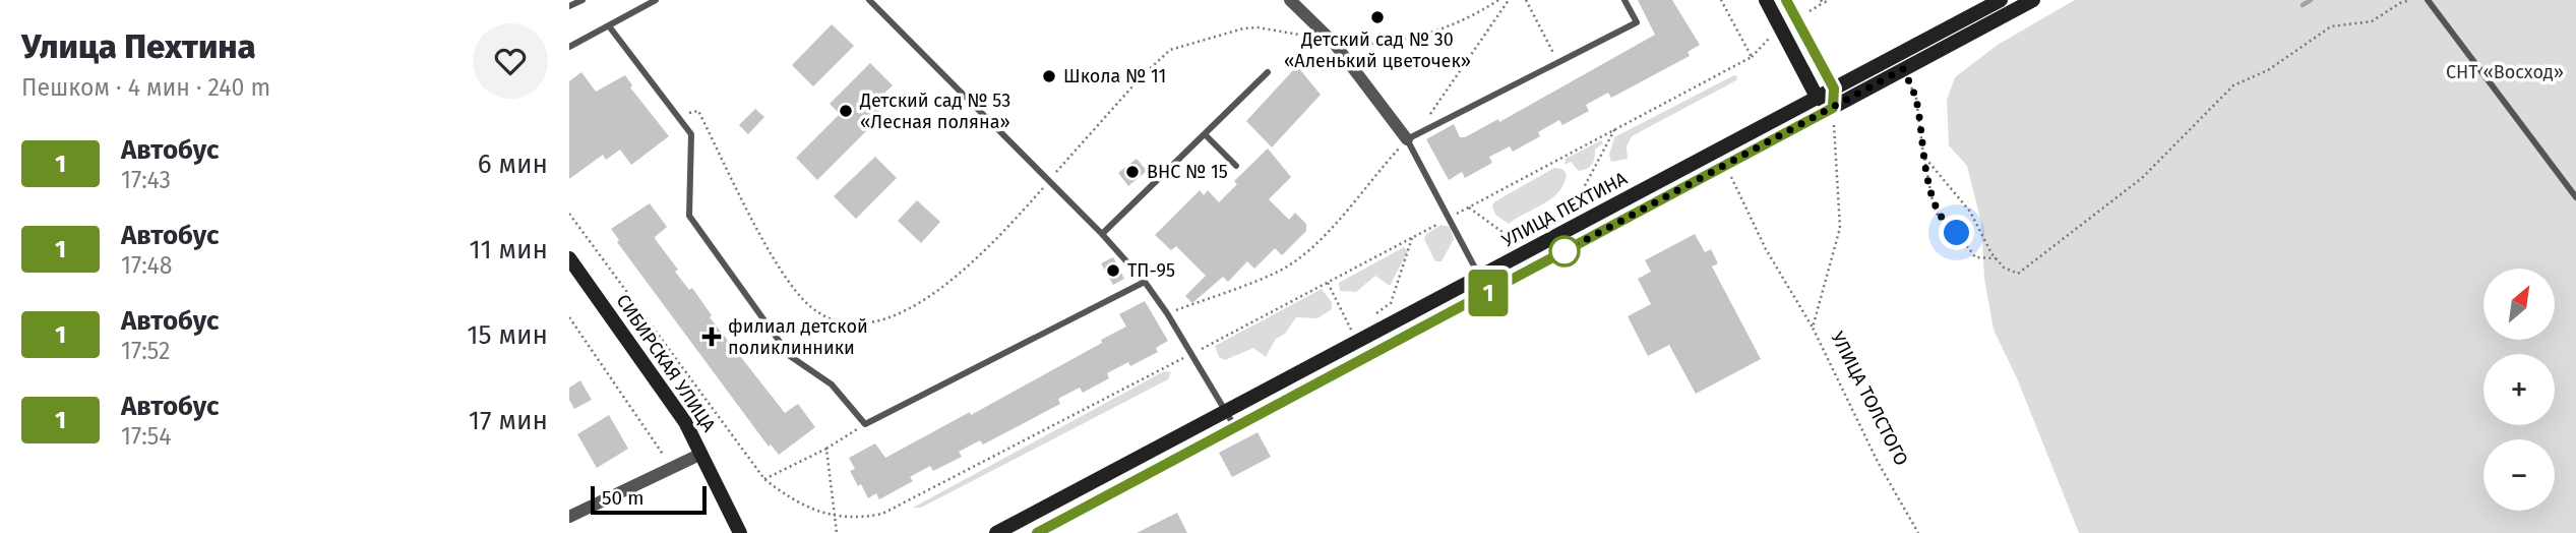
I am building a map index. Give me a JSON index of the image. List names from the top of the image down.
{
  "streets": {
    "street": ["УЛИЦА ПЕХТИНА", "СИБИРСКАЯ УЛИЦА"],
    "path": ["УЛИЦА ТОЛСТОГО"]
  },
  "crossings": [
    ["УЛИЦА ПЕХТИНА", "УЛИЦА ТОЛСТОГО"]
  ],
  "parks": ["СНТ «Восход»"],
  "places": {
    "other": [
      "Детский сад № 30 «Аленький цветочек»",
      "Школа № 11",
      "Детский сад № 53 «Лесная поляна»",
      "ВНС № 15",
      "ТП-95"
    ],
    "health": ["филиал детской поликлинники"]
  },
  "lines": ["bus line 1"],
  "scale_bar": "50 m",
  "north": "top right",
  "page": {
    "heading": ["Улица Пехтина", "Пешком · 4 мин · 240 m"],
    "on_map": "1",
    "list": [
      {
        "mark": "1",
        "name": "Автобус",
        "note": "17:43",
        "value": "6 мин"
      },
      {
        "mark": "1",
        "name": "Автобус",
        "note": "17:48",
        "value": "11 мин"
      },
      {
        "mark": "1",
        "name": "Автобус",
        "note": "17:52",
        "value": "15 мин"
      },
      {
        "mark": "1",
        "name": "Автобус",
        "note": "17:54",
        "value": "17 мин"
      }
    ],
    "map_buttons": ["+", "−"],
    "scale": "50 m"
  }
}
